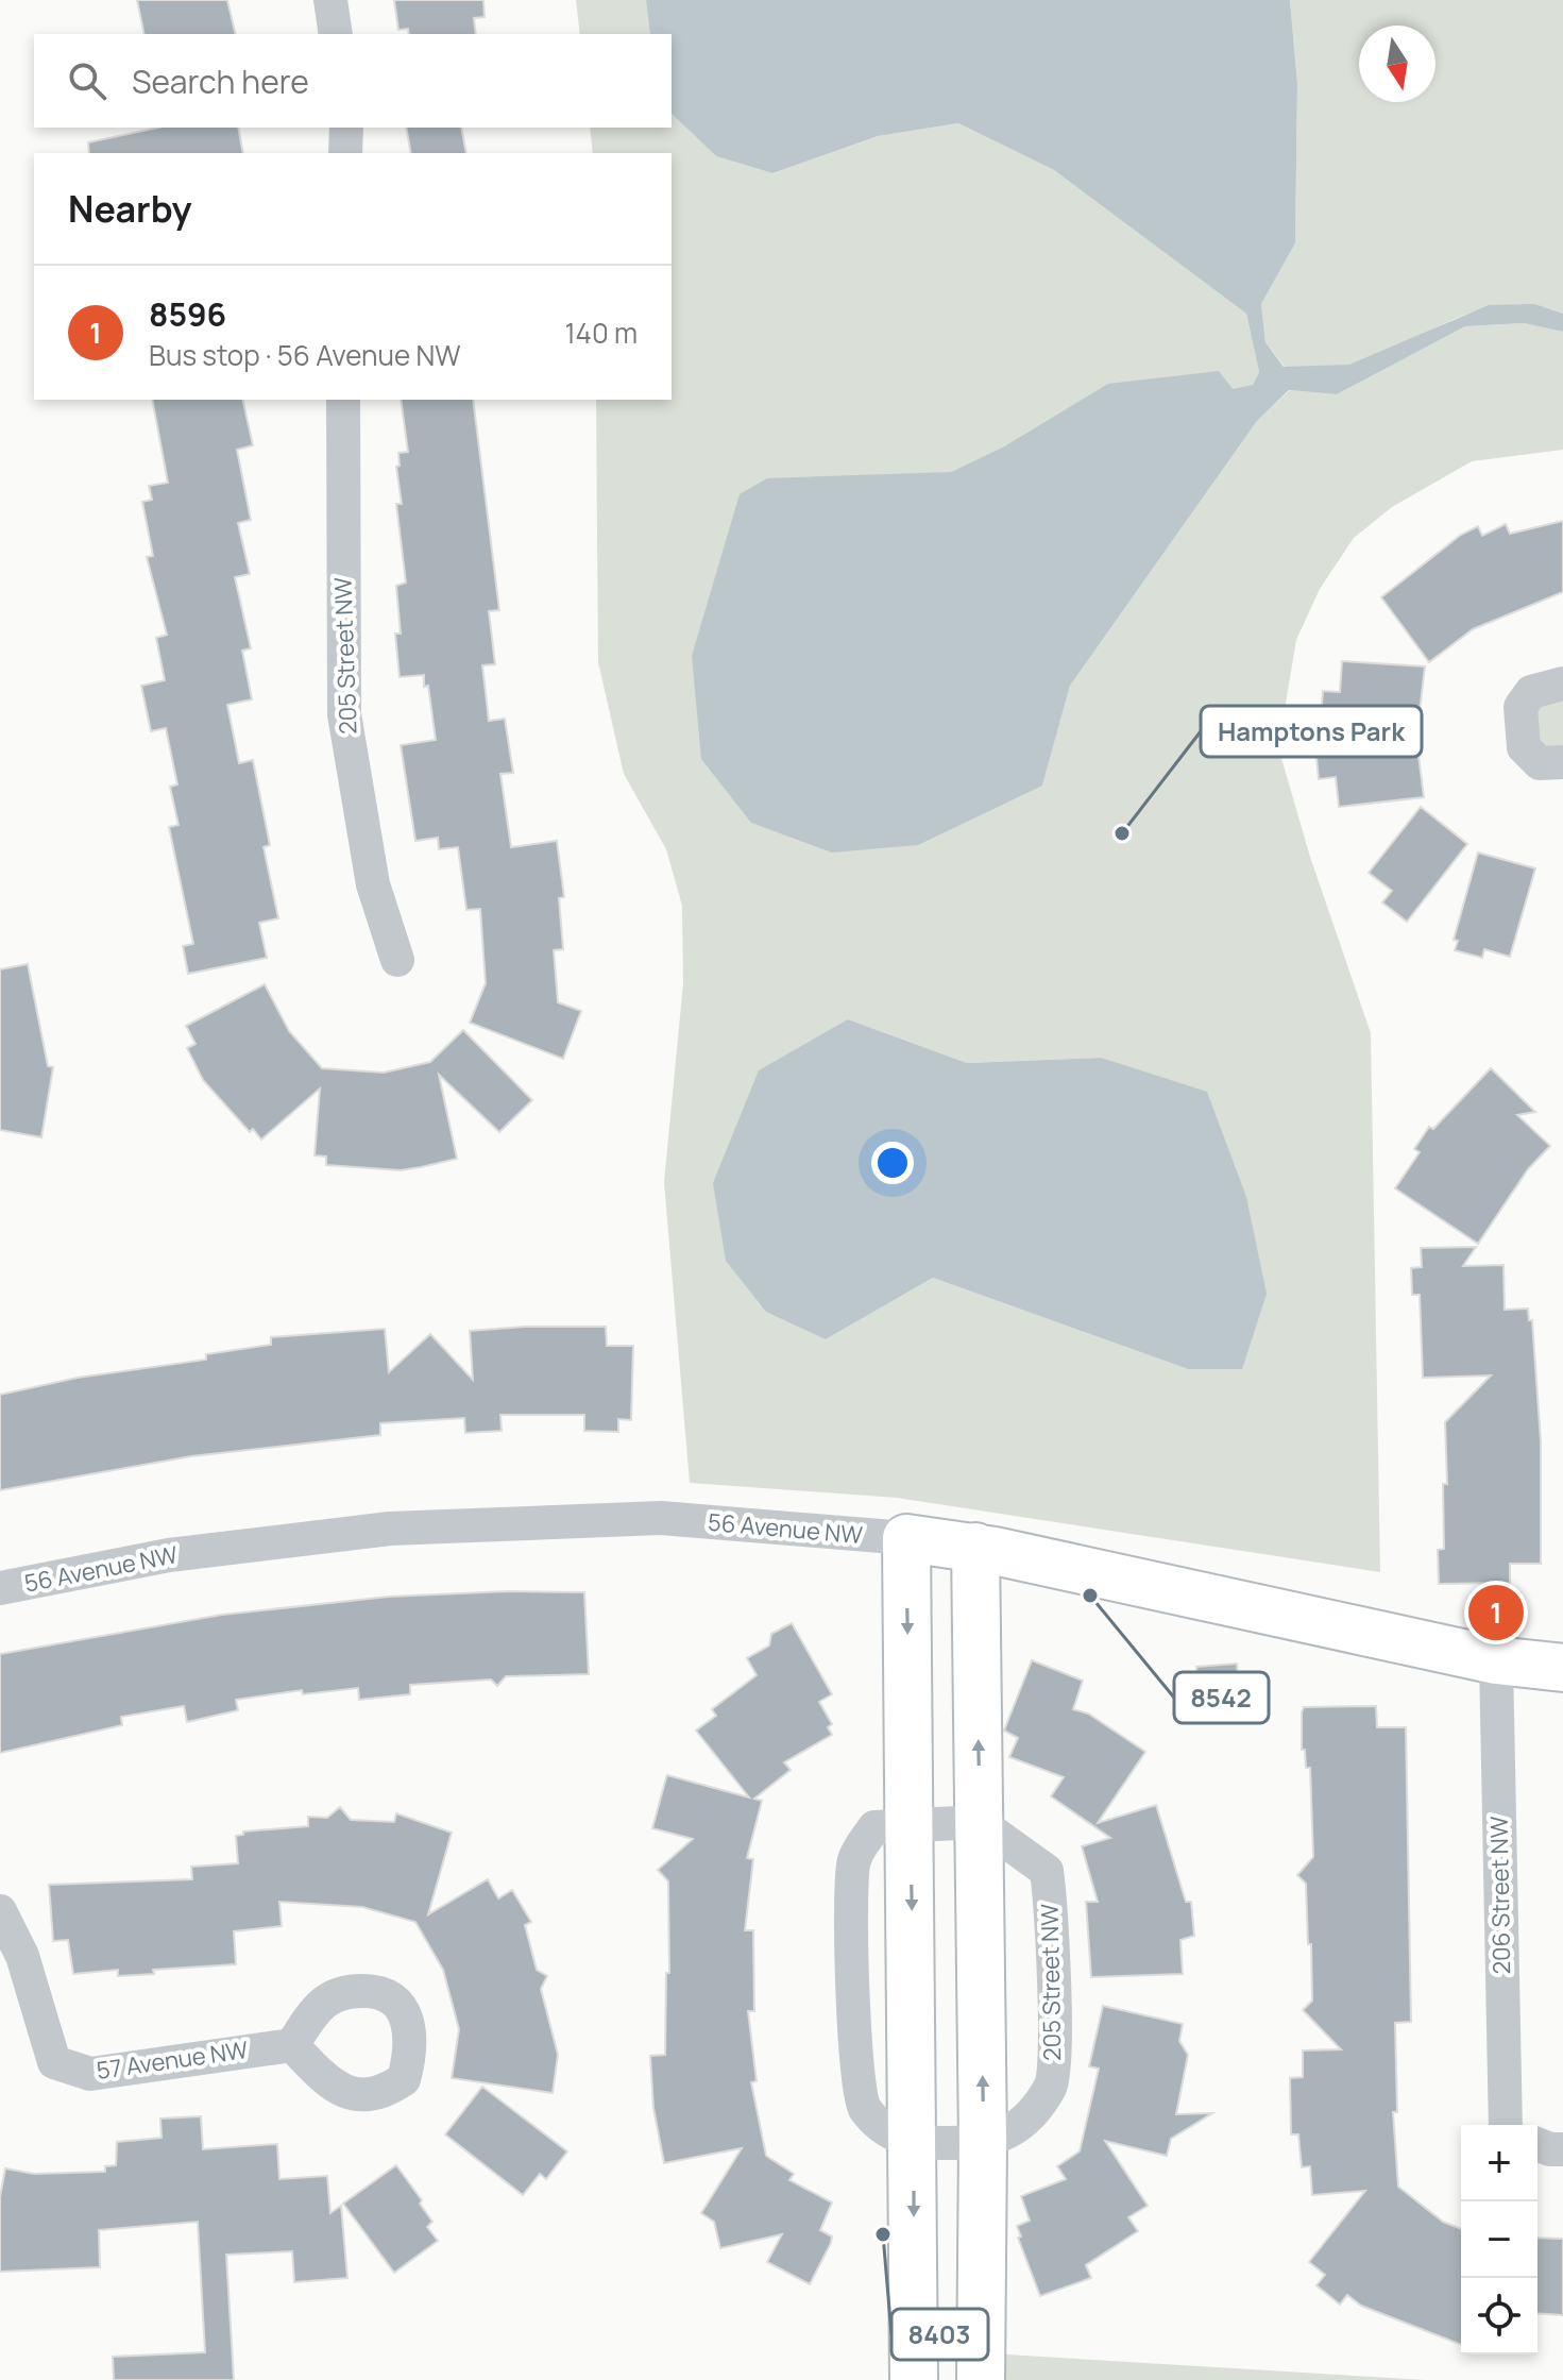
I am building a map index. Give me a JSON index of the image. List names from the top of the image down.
{
  "streets": {
    "street": [
      "205 Street NW",
      "56 Avenue NW",
      "206 Street NW",
      "57 Avenue NW"
    ]
  },
  "crossings": [
    ["56 Avenue NW", "206 Street NW"]
  ],
  "places": ["Hamptons Park", "8542", "8403"],
  "north": "bottom",
  "page": {
    "search": "Search here",
    "heading": "Nearby",
    "list": [
      {
        "mark": "1",
        "name": "8596",
        "note": "Bus stop · 56 Avenue NW",
        "value": "140 m"
      }
    ],
    "pins": "1",
    "map_buttons": ["+", "−"]
  }
}
